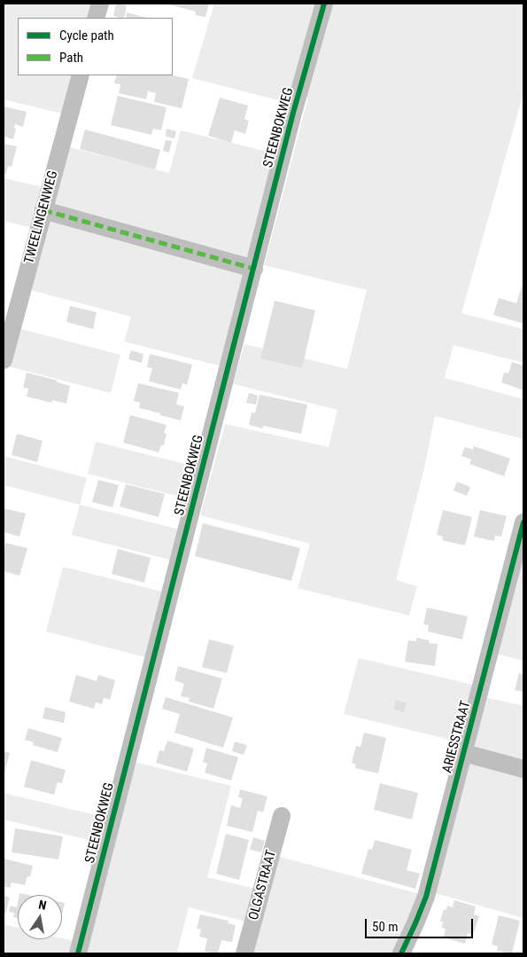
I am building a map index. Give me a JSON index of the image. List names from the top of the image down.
{
  "streets": {
    "street": [
      "STEENBOKWEG",
      "TWEELINGENWEG",
      "ARIESSTRAAT",
      "OLGASTRAAT"
    ]
  },
  "legend": ["Cycle path", "Path"],
  "scale_bar": "50 m",
  "north": "top"
}
